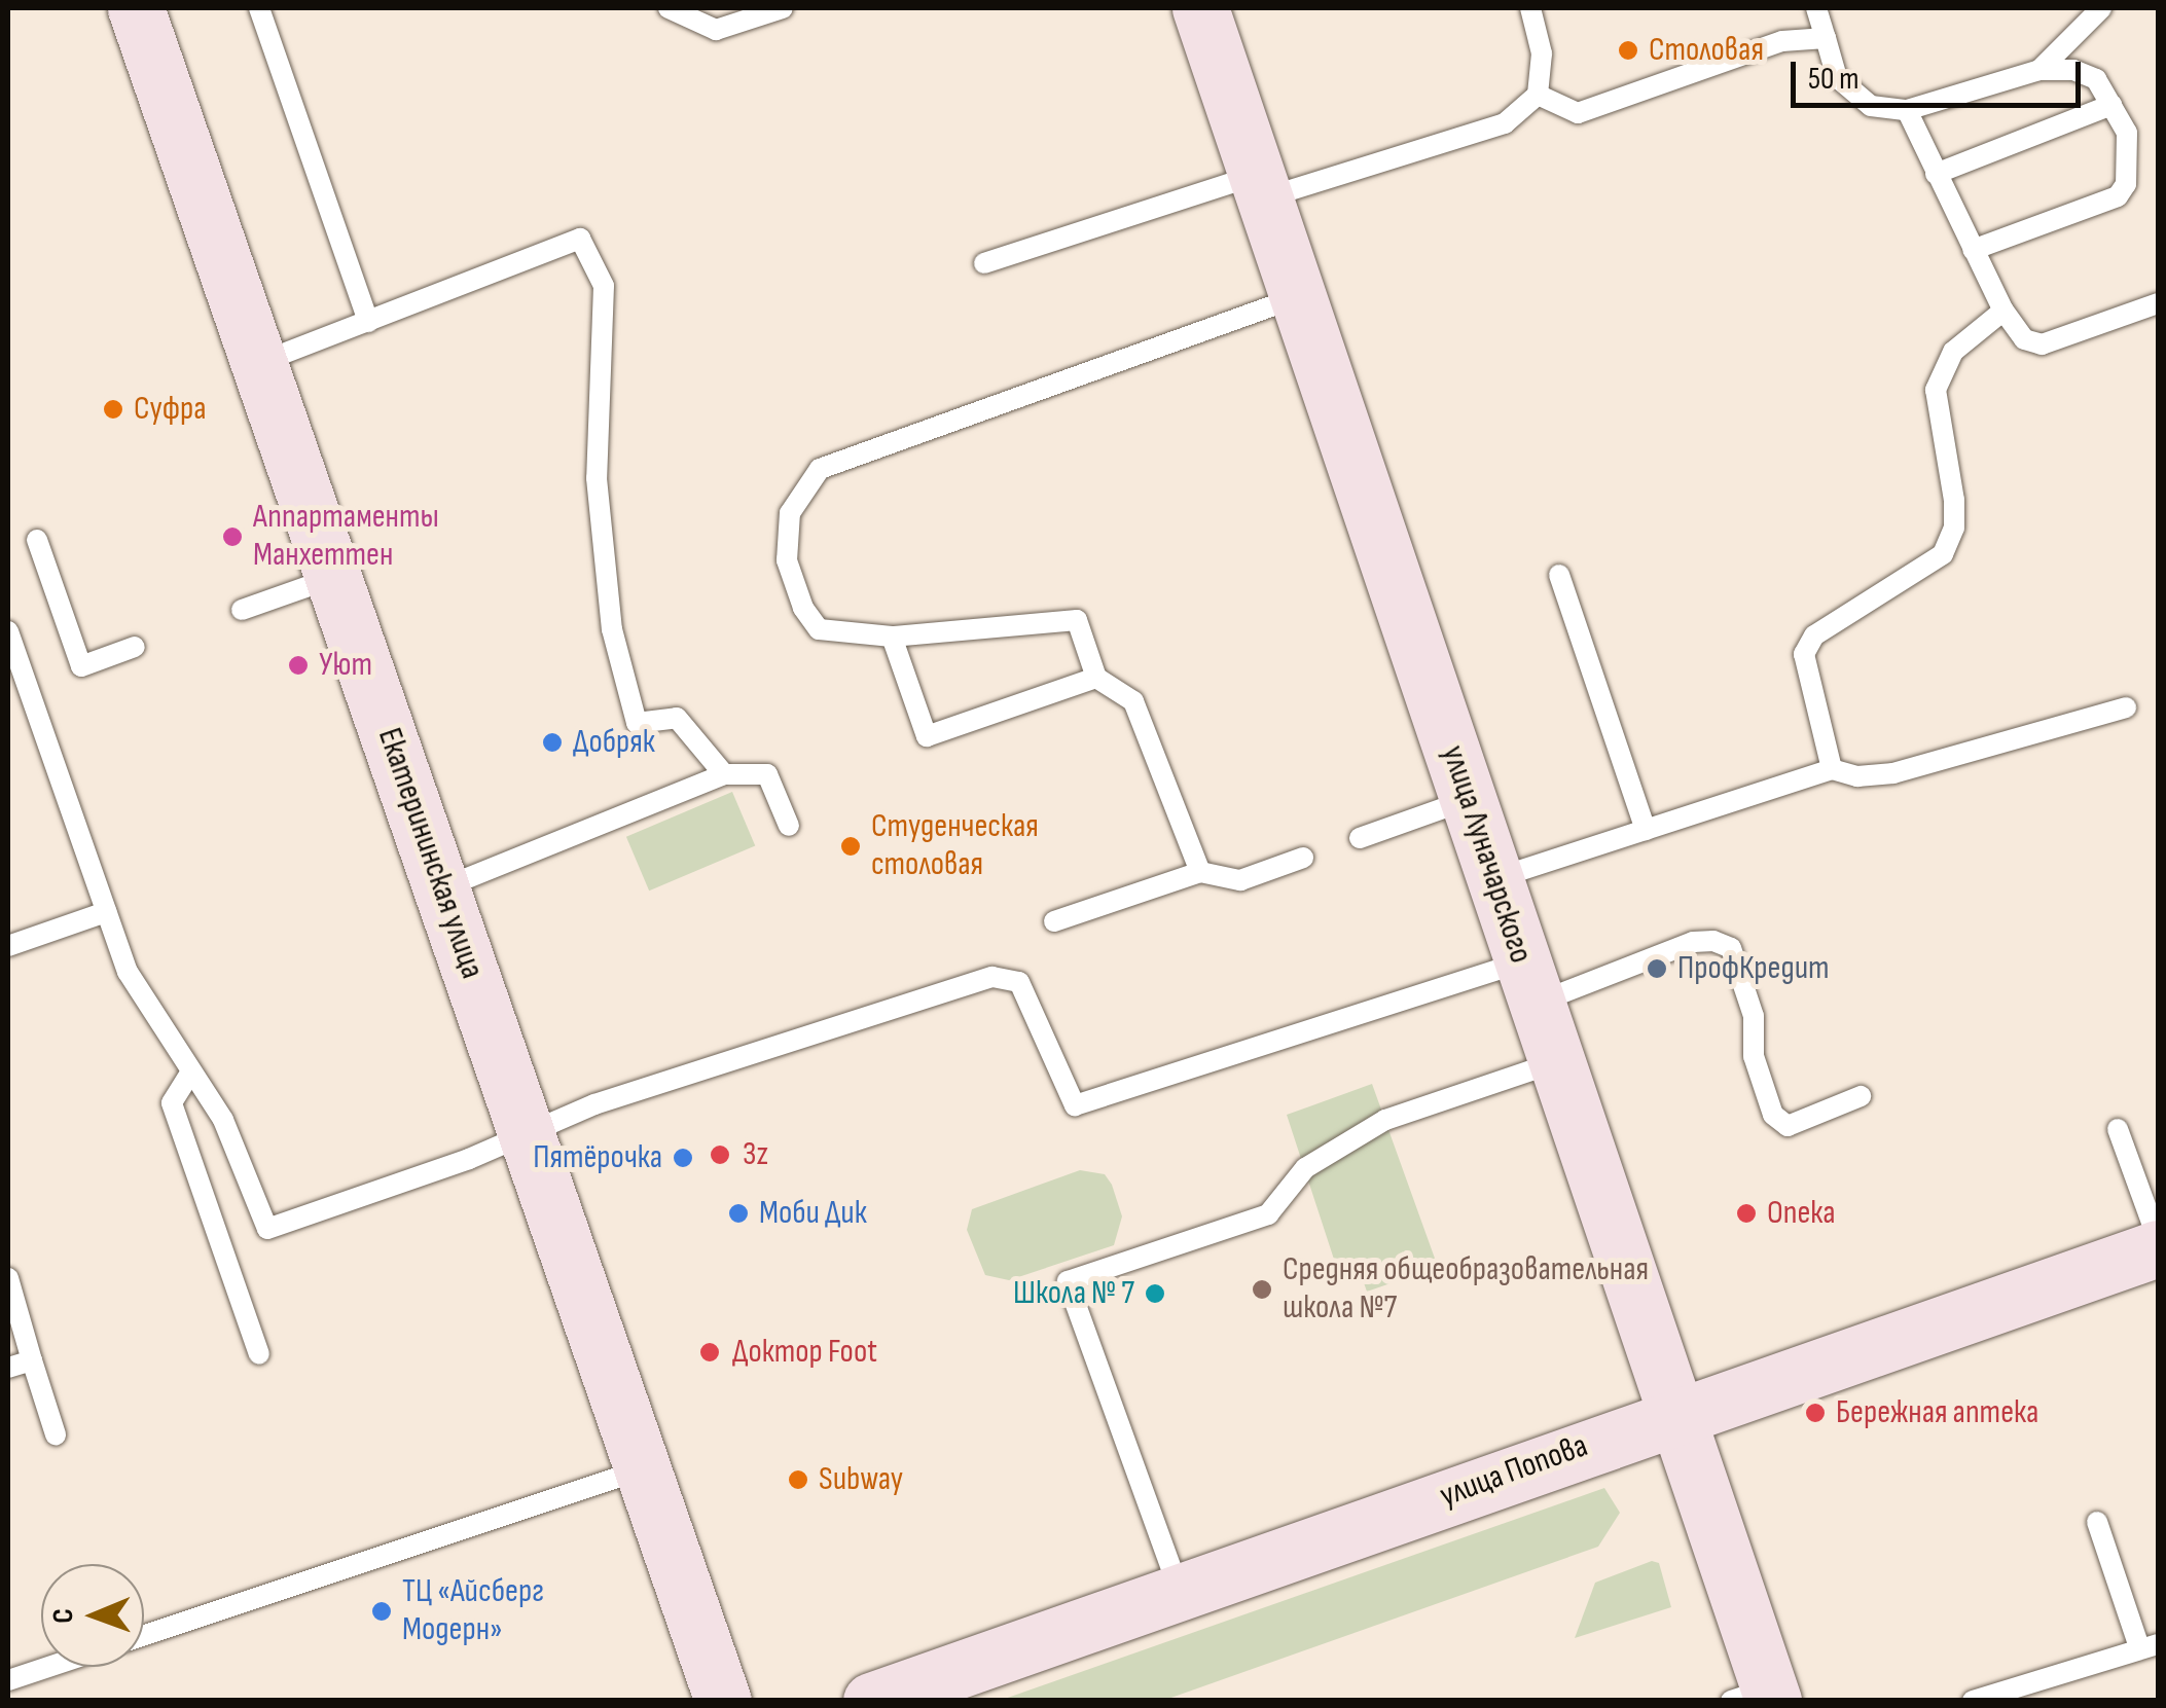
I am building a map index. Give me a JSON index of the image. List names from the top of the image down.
{
  "streets": {
    "main road": ["Екатерининская улица", "улица Луначарского", "улица Попова"]
  },
  "crossings": [
    ["улица Луначарского", "улица Попова"]
  ],
  "places": [
    "Стoловая",
    "Суфра",
    "Аппартаменты Манхеттен",
    "Уют",
    "Добряк",
    "Студенческая столовая",
    "ПрофКредит",
    "3z",
    "Пятёрочка",
    "Моби Дик",
    "Опека",
    "Средняя общеобразовательная школа №7",
    "Школа № 7",
    "Доктор Foot",
    "Бережная аптека",
    "Subway",
    "ТЦ «Айсберг Модерн»"
  ],
  "scale_bar": "50 m",
  "north": "left"
}
